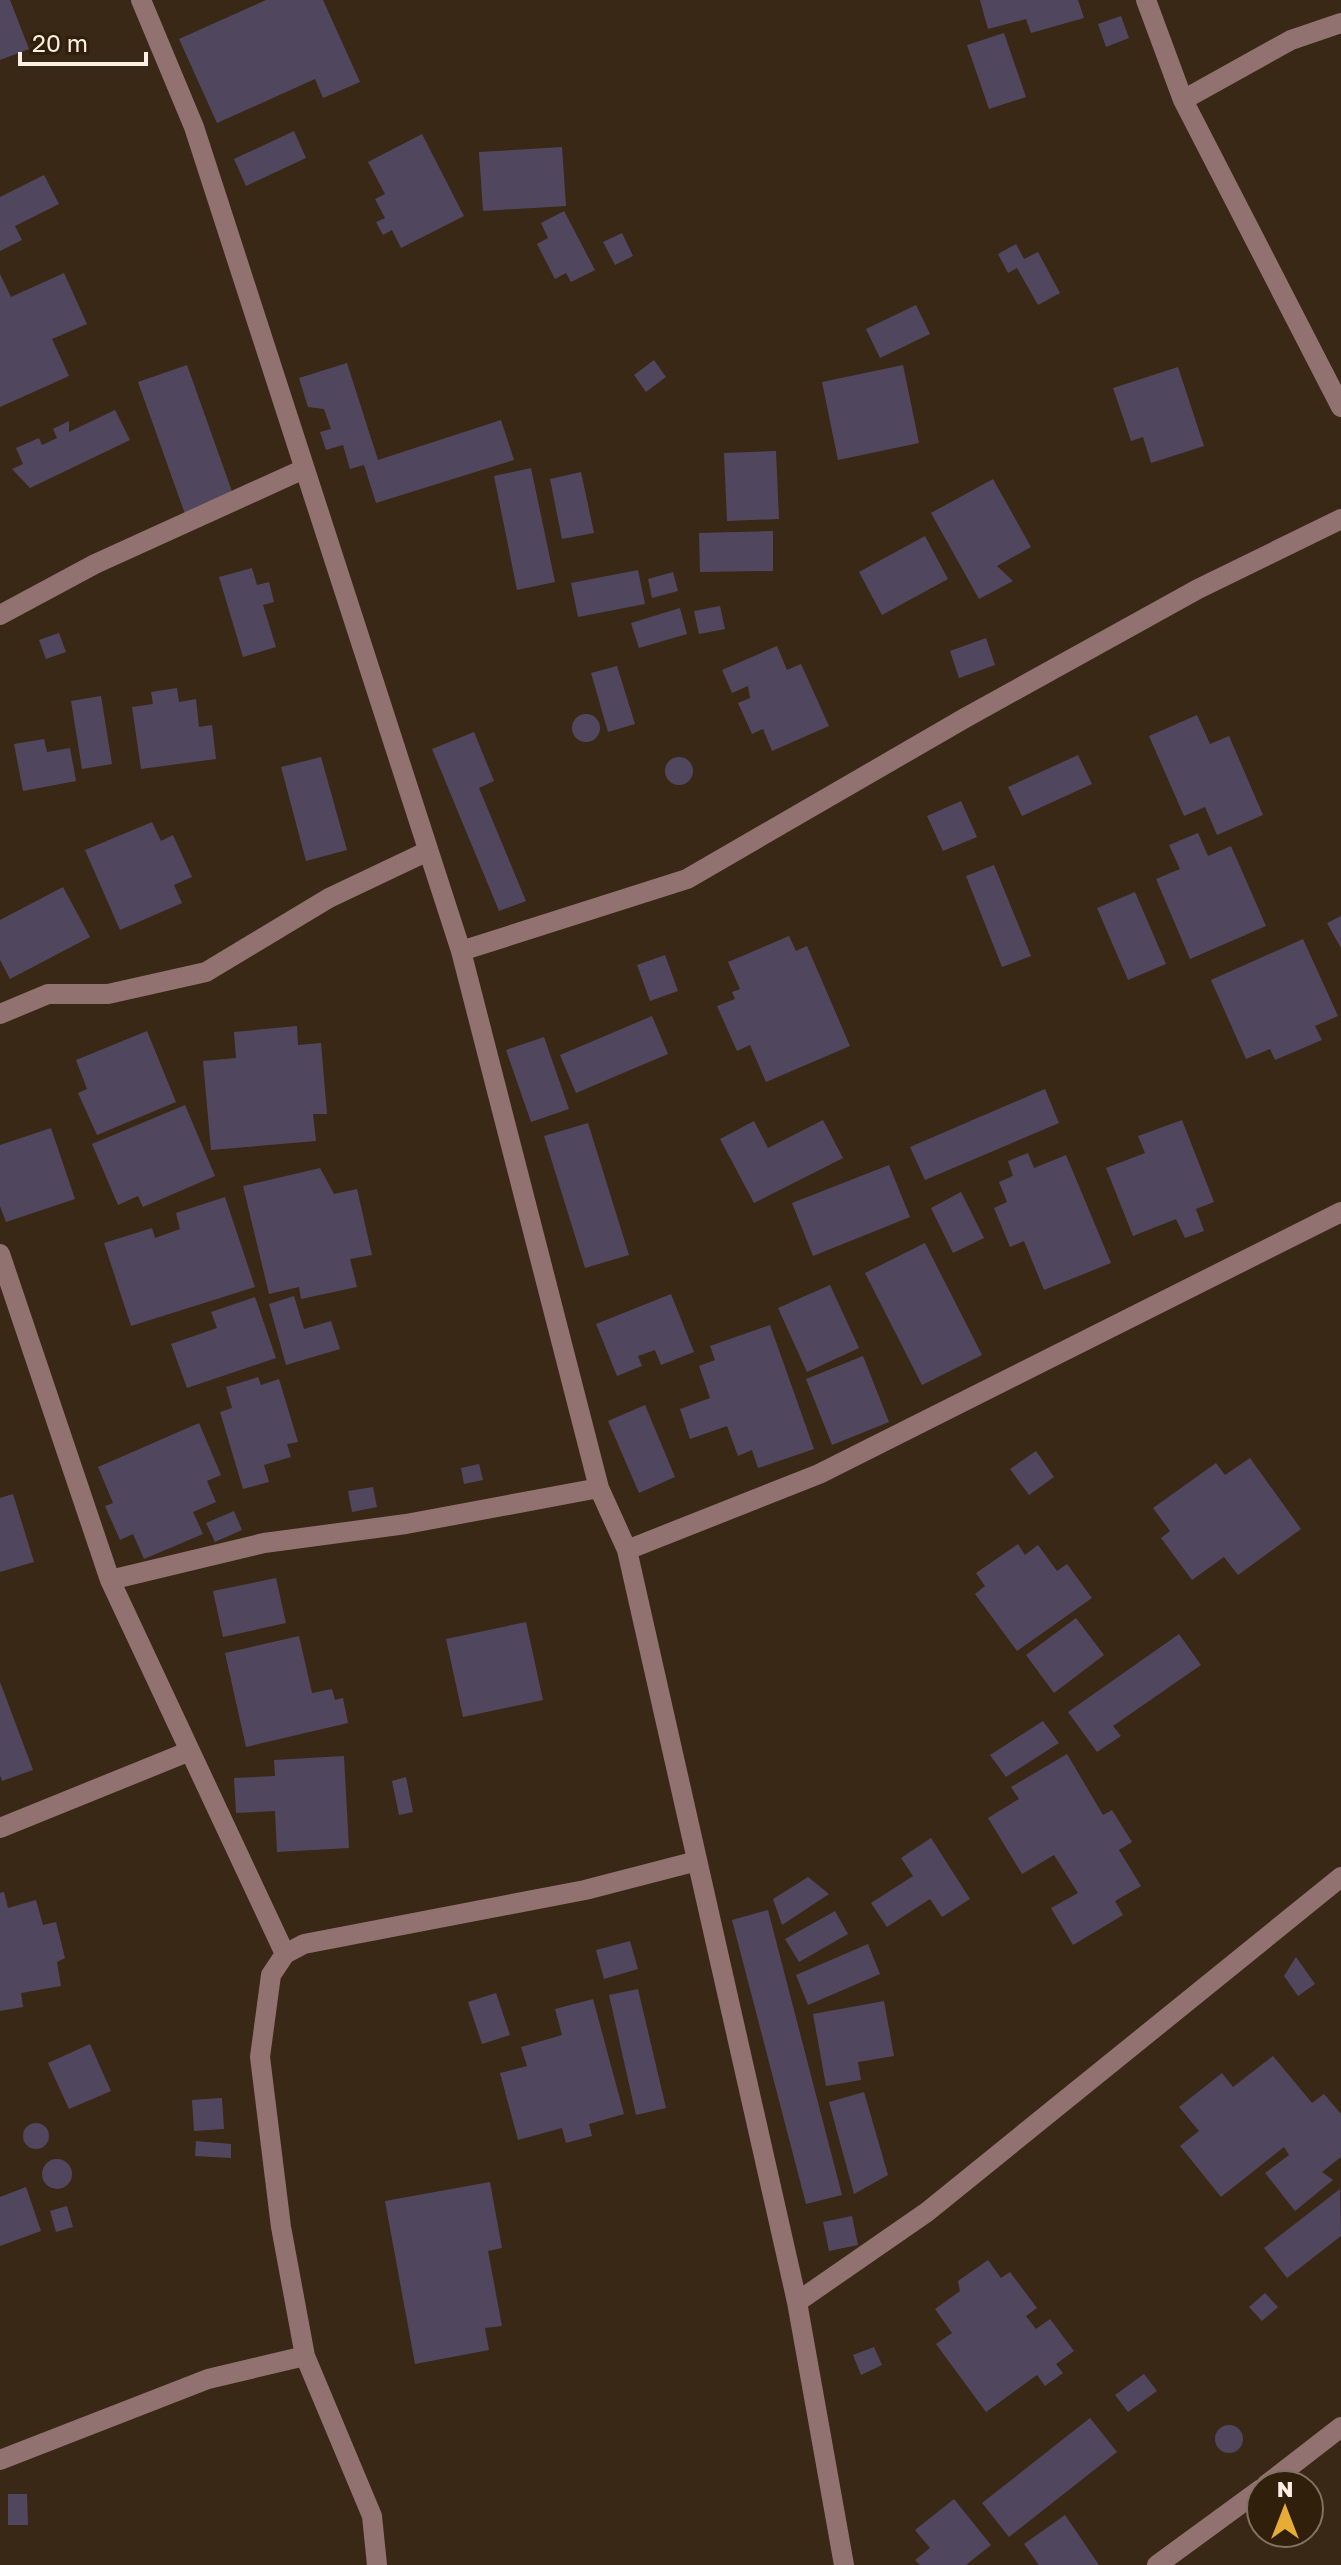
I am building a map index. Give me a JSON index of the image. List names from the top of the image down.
{
  "scale_bar": "20 m",
  "north": "top"
}
